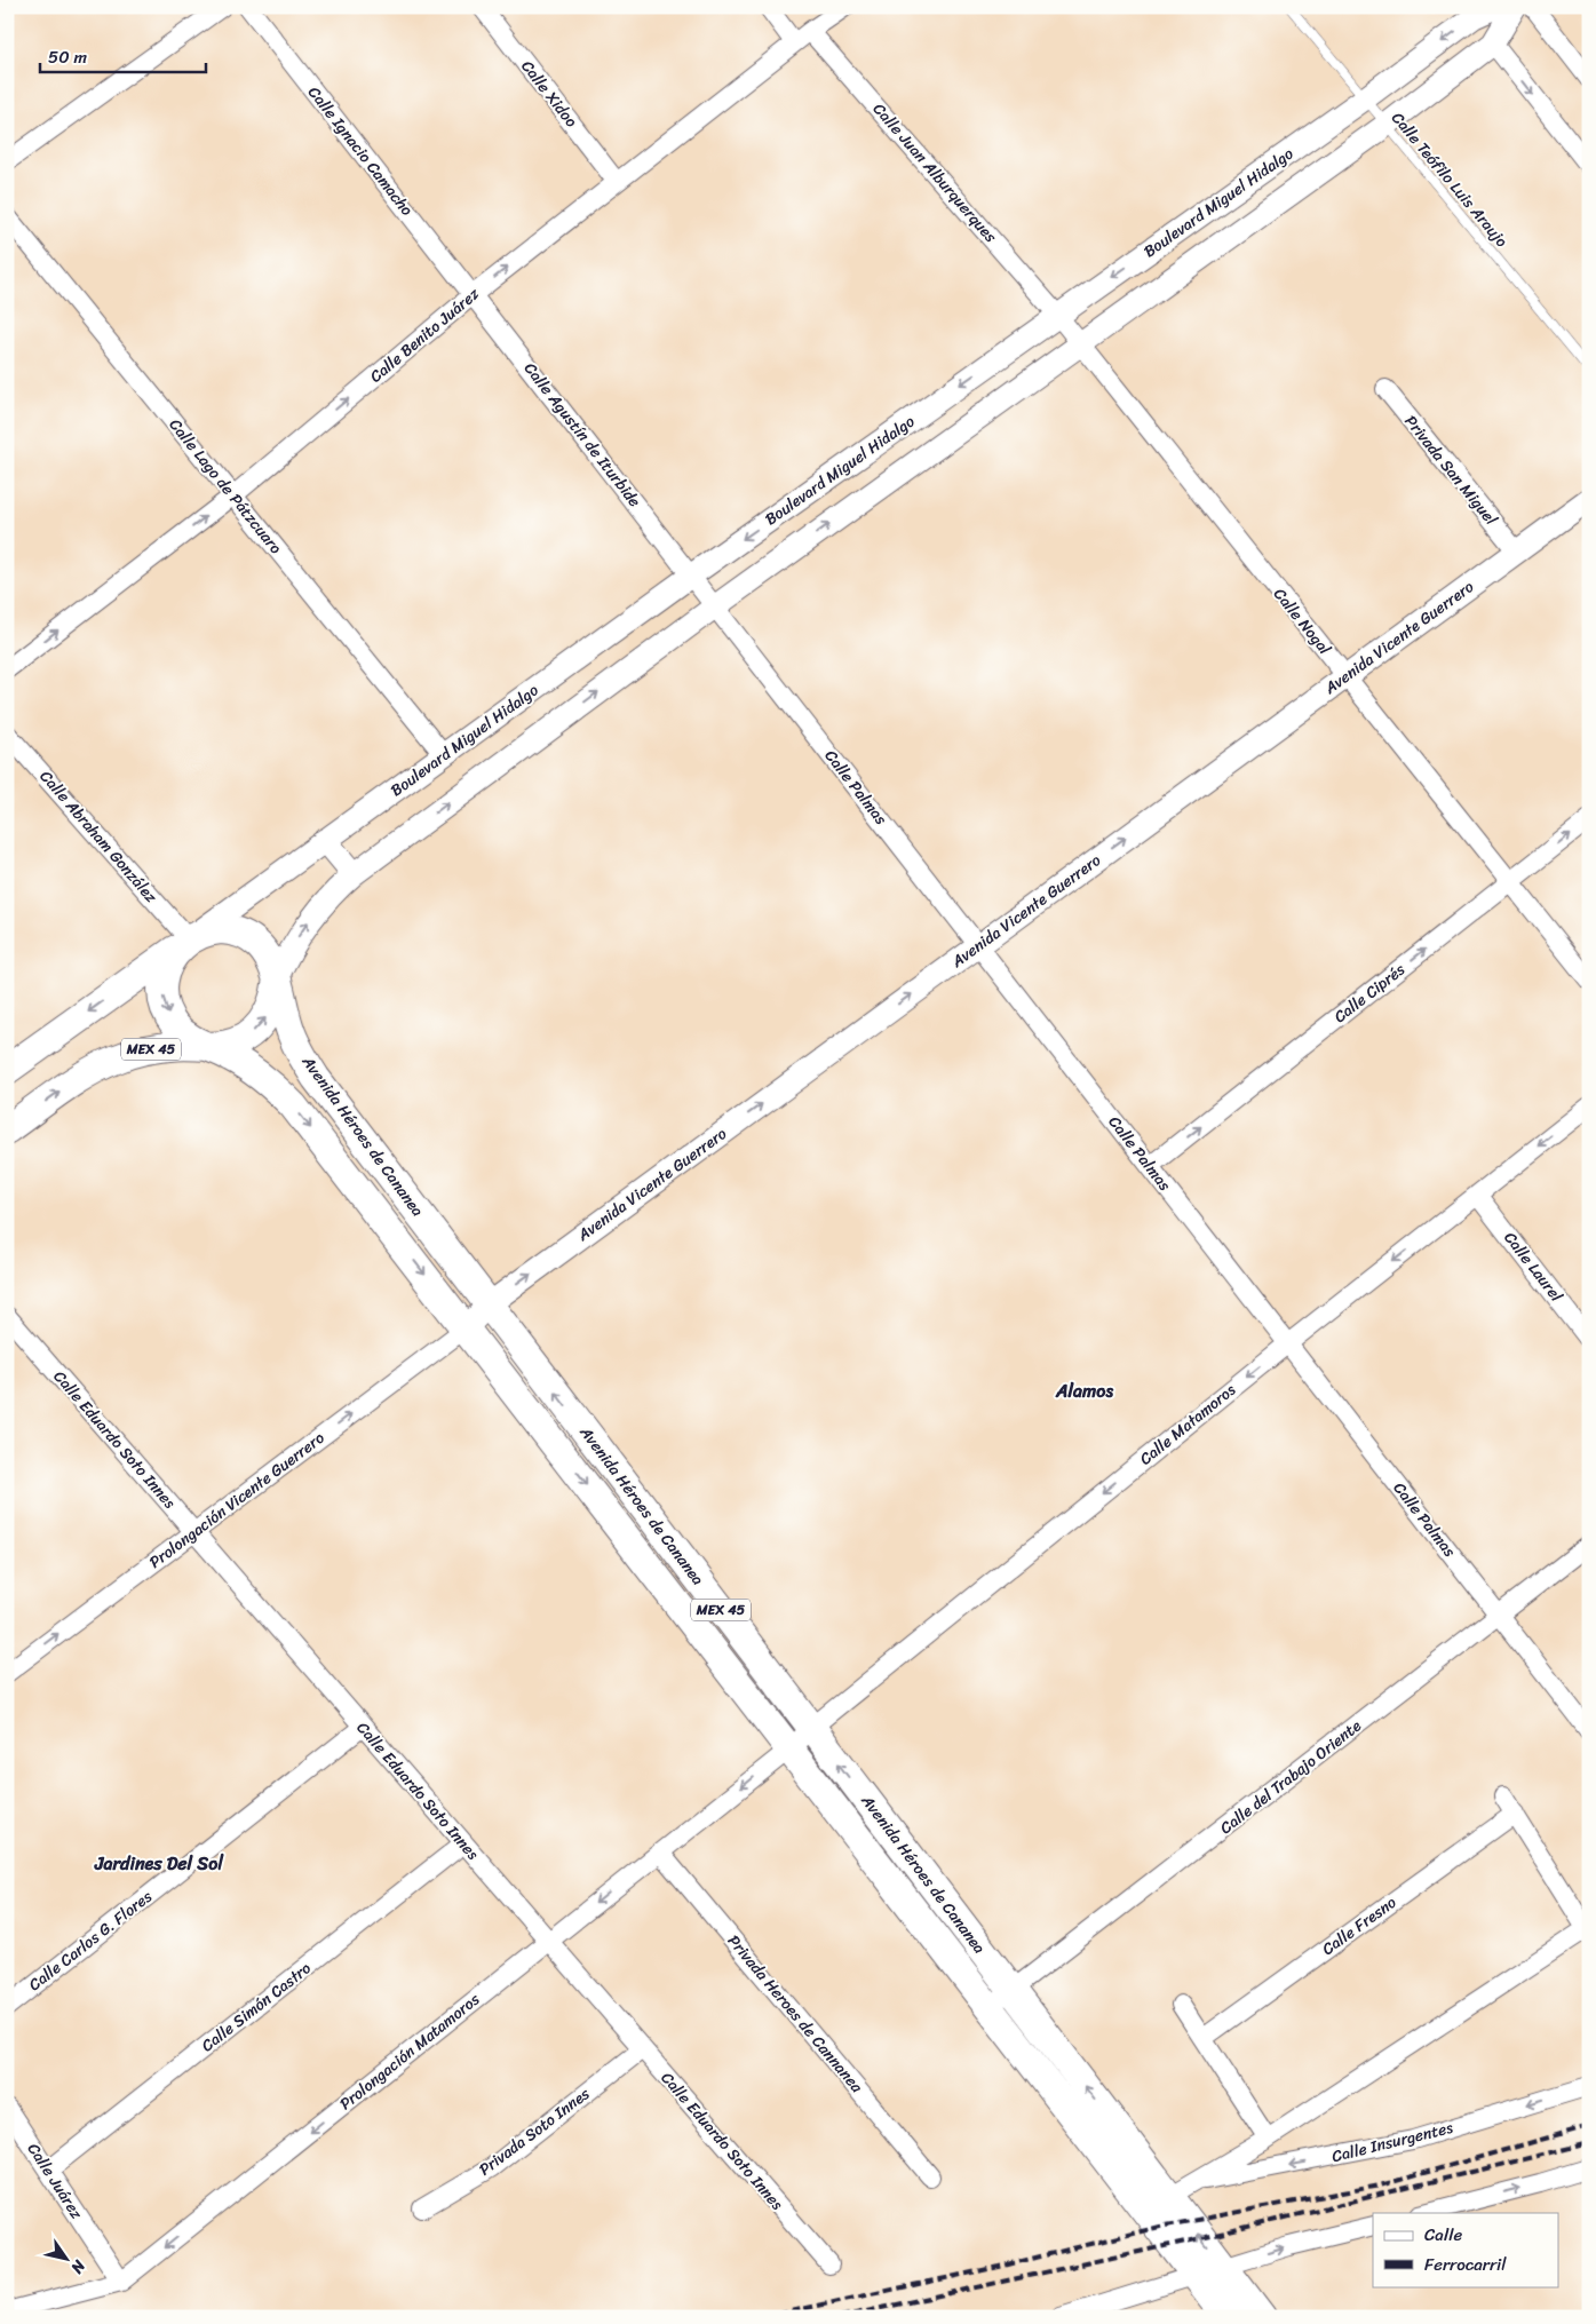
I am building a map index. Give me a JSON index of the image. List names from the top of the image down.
{
  "streets": {
    "main road": ["MEX 45", "Avenida Héroes de Cananea"],
    "street": [
      "Calle Xidoo",
      "Calle Ignacio Camacho",
      "Calle Juan Alburquerques",
      "Boulevard Miguel Hidalgo",
      "Calle Benito Juárez",
      "Calle Agustín de Iturbide",
      "Privada San Miguel",
      "Calle Lago de Pátzcuaro",
      "Calle Nogal",
      "Avenida Vicente Guerrero",
      "Calle Palmas",
      "Calle Abraham González",
      "Calle Ciprés",
      "Calle Laurel",
      "Calle Matamoros",
      "Calle Eduardo Soto Innes",
      "Prolongación Vicente Guerrero",
      "Calle del Trabajo Oriente",
      "Calle Fresno",
      "Calle Carlos G. Flores",
      "Calle Simón Castro",
      "Privada Heroes de Cannanea",
      "Prolongación Matamoros",
      "Privada Soto Innes",
      "Calle Insurgentes",
      "Calle Juárez"
    ],
    "lane": ["Calle Teófilo Luis Araujo"]
  },
  "crossings": [
    ["Calle Xidoo", "Calle Benito Juárez"],
    ["Calle Ignacio Camacho", "Calle Benito Juárez"],
    ["Calle Ignacio Camacho", "Calle Agustín de Iturbide"],
    ["Calle Juan Alburquerques", "Boulevard Miguel Hidalgo"],
    ["Calle Juan Alburquerques", "Calle Benito Juárez"],
    ["Calle Juan Alburquerques", "Calle Nogal"],
    ["Calle Teófilo Luis Araujo", "Boulevard Miguel Hidalgo"],
    ["Boulevard Miguel Hidalgo", "Calle Agustín de Iturbide"],
    ["Boulevard Miguel Hidalgo", "Calle Lago de Pátzcuaro"],
    ["Boulevard Miguel Hidalgo", "Calle Nogal"],
    ["Boulevard Miguel Hidalgo", "Calle Palmas"],
    ["Boulevard Miguel Hidalgo", "Calle Abraham González"],
    ["Boulevard Miguel Hidalgo", "MEX 45"],
    ["Boulevard Miguel Hidalgo", "Avenida Héroes de Cananea"],
    ["Calle Benito Juárez", "Calle Agustín de Iturbide"],
    ["Calle Benito Juárez", "Calle Lago de Pátzcuaro"],
    ["Calle Agustín de Iturbide", "Calle Palmas"],
    ["Privada San Miguel", "Avenida Vicente Guerrero"],
    ["Calle Nogal", "Avenida Vicente Guerrero"],
    ["Calle Nogal", "Calle Ciprés"],
    ["Avenida Vicente Guerrero", "Calle Palmas"],
    ["Avenida Vicente Guerrero", "Avenida Héroes de Cananea"],
    ["Avenida Vicente Guerrero", "Prolongación Vicente Guerrero"],
    ["Calle Palmas", "Calle Ciprés"],
    ["Calle Palmas", "Calle Matamoros"],
    ["Calle Palmas", "Calle del Trabajo Oriente"],
    ["Calle Abraham González", "MEX 45"],
    ["Calle Abraham González", "Avenida Héroes de Cananea"],
    ["MEX 45", "Avenida Héroes de Cananea"],
    ["Avenida Héroes de Cananea", "Calle Matamoros"],
    ["Avenida Héroes de Cananea", "Prolongación Vicente Guerrero"],
    ["Avenida Héroes de Cananea", "Calle del Trabajo Oriente"],
    ["Avenida Héroes de Cananea", "Prolongación Matamoros"],
    ["Avenida Héroes de Cananea", "Calle Insurgentes"],
    ["Calle Laurel", "Calle Matamoros"],
    ["Calle Matamoros", "Prolongación Matamoros"],
    ["Calle Eduardo Soto Innes", "Prolongación Vicente Guerrero"],
    ["Calle Eduardo Soto Innes", "Calle Carlos G. Flores"],
    ["Calle Eduardo Soto Innes", "Calle Simón Castro"],
    ["Calle Eduardo Soto Innes", "Prolongación Matamoros"],
    ["Calle Eduardo Soto Innes", "Privada Soto Innes"],
    ["Calle Simón Castro", "Calle Juárez"],
    ["Privada Heroes de Cannanea", "Prolongación Matamoros"],
    ["Prolongación Matamoros", "Calle Juárez"]
  ],
  "one_way": [
    "Calle Benito Juárez",
    "Avenida Vicente Guerrero",
    "Calle Ciprés",
    "Calle Matamoros",
    "Prolongación Vicente Guerrero",
    "Prolongación Matamoros"
  ],
  "districts": ["Alamos", "Jardines Del Sol"],
  "legend": ["Calle", "Ferrocarril"],
  "scale_bar": "50 m",
  "north": "bottom right"
}
